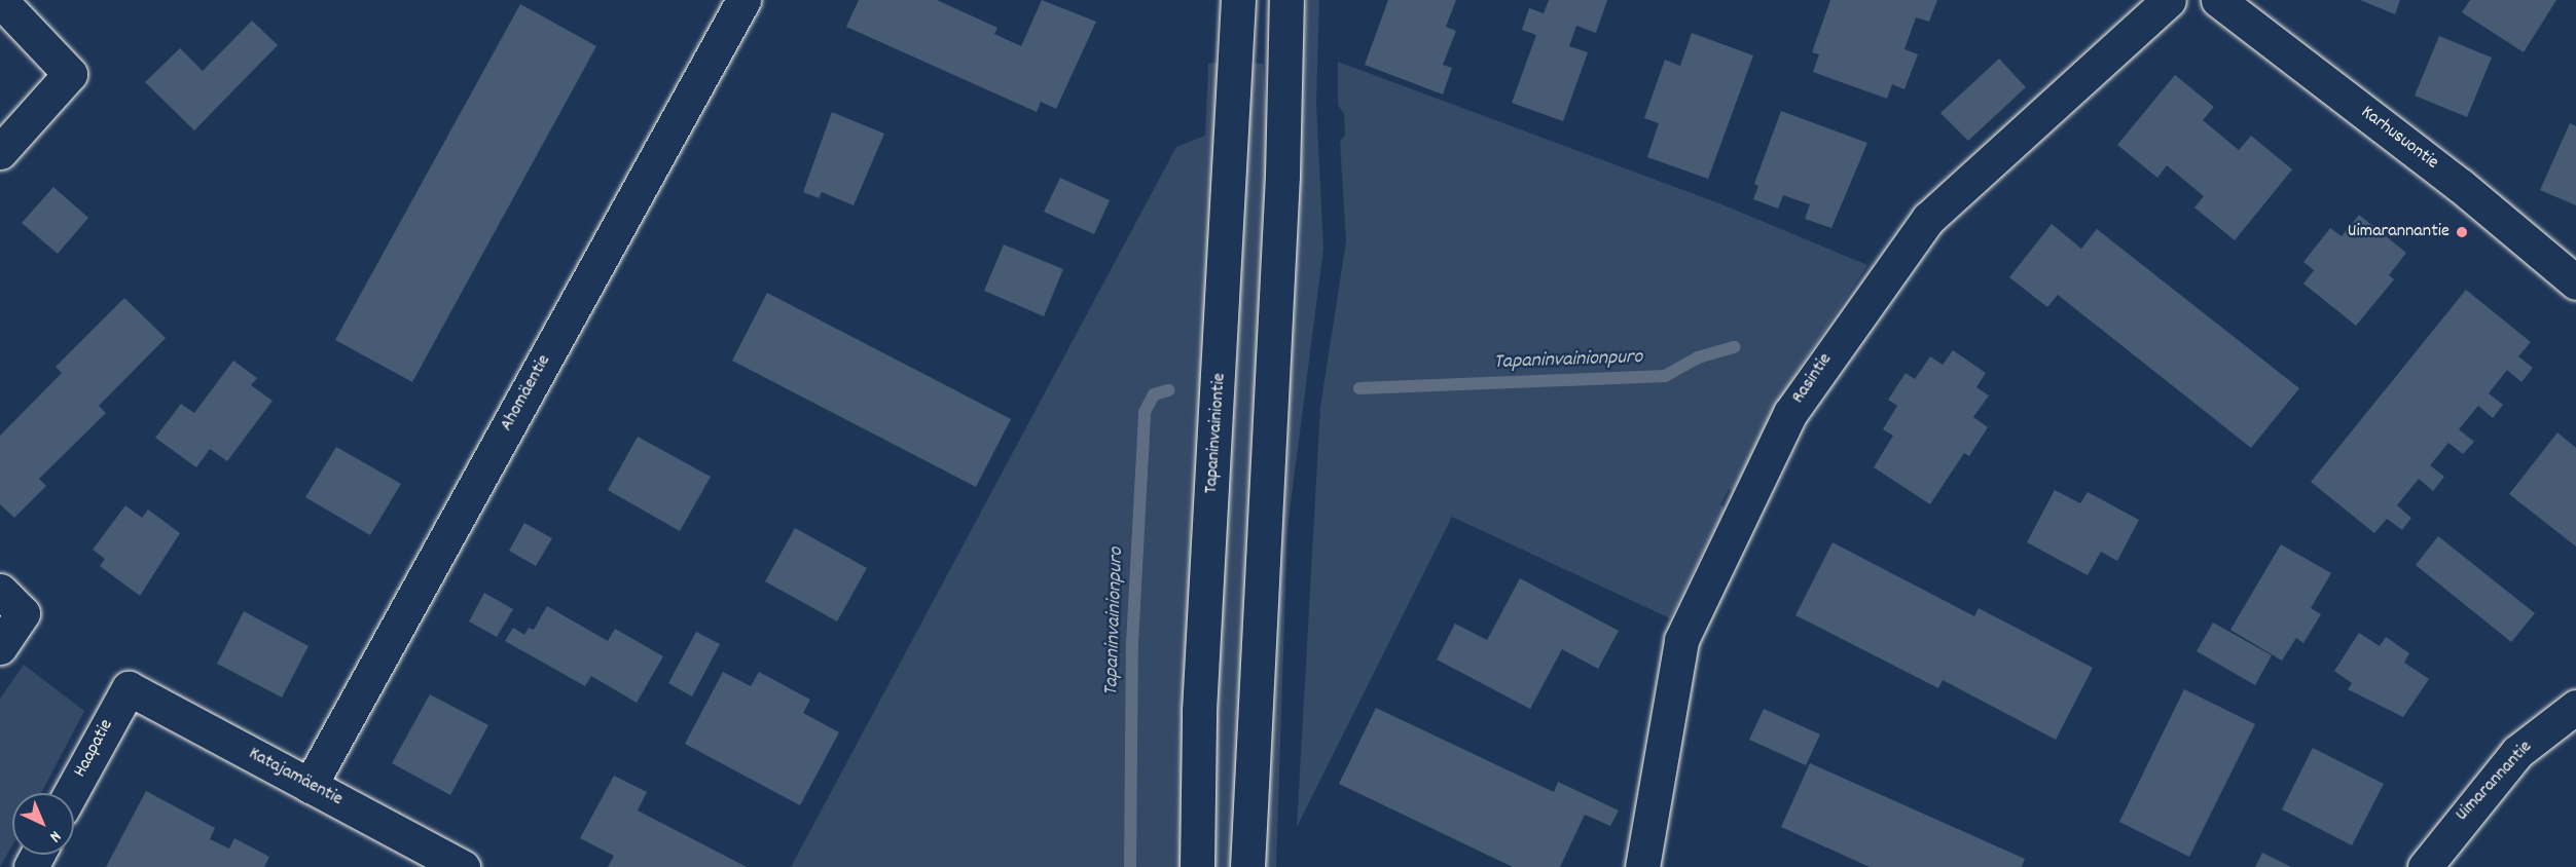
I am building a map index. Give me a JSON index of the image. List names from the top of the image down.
{
  "streets": {
    "street": [
      "Karhusuontie",
      "Rasintie",
      "Ahomäentie",
      "Tapaninvainiontie",
      "Haapatie",
      "Katajamäentie",
      "Uimarannantie"
    ]
  },
  "crossings": [
    ["Ahomäentie", "Katajamäentie"],
    ["Haapatie", "Katajamäentie"]
  ],
  "water": ["Tapaninvainionpuro"],
  "places": ["Uimarannantie"],
  "north": "bottom right"
}
